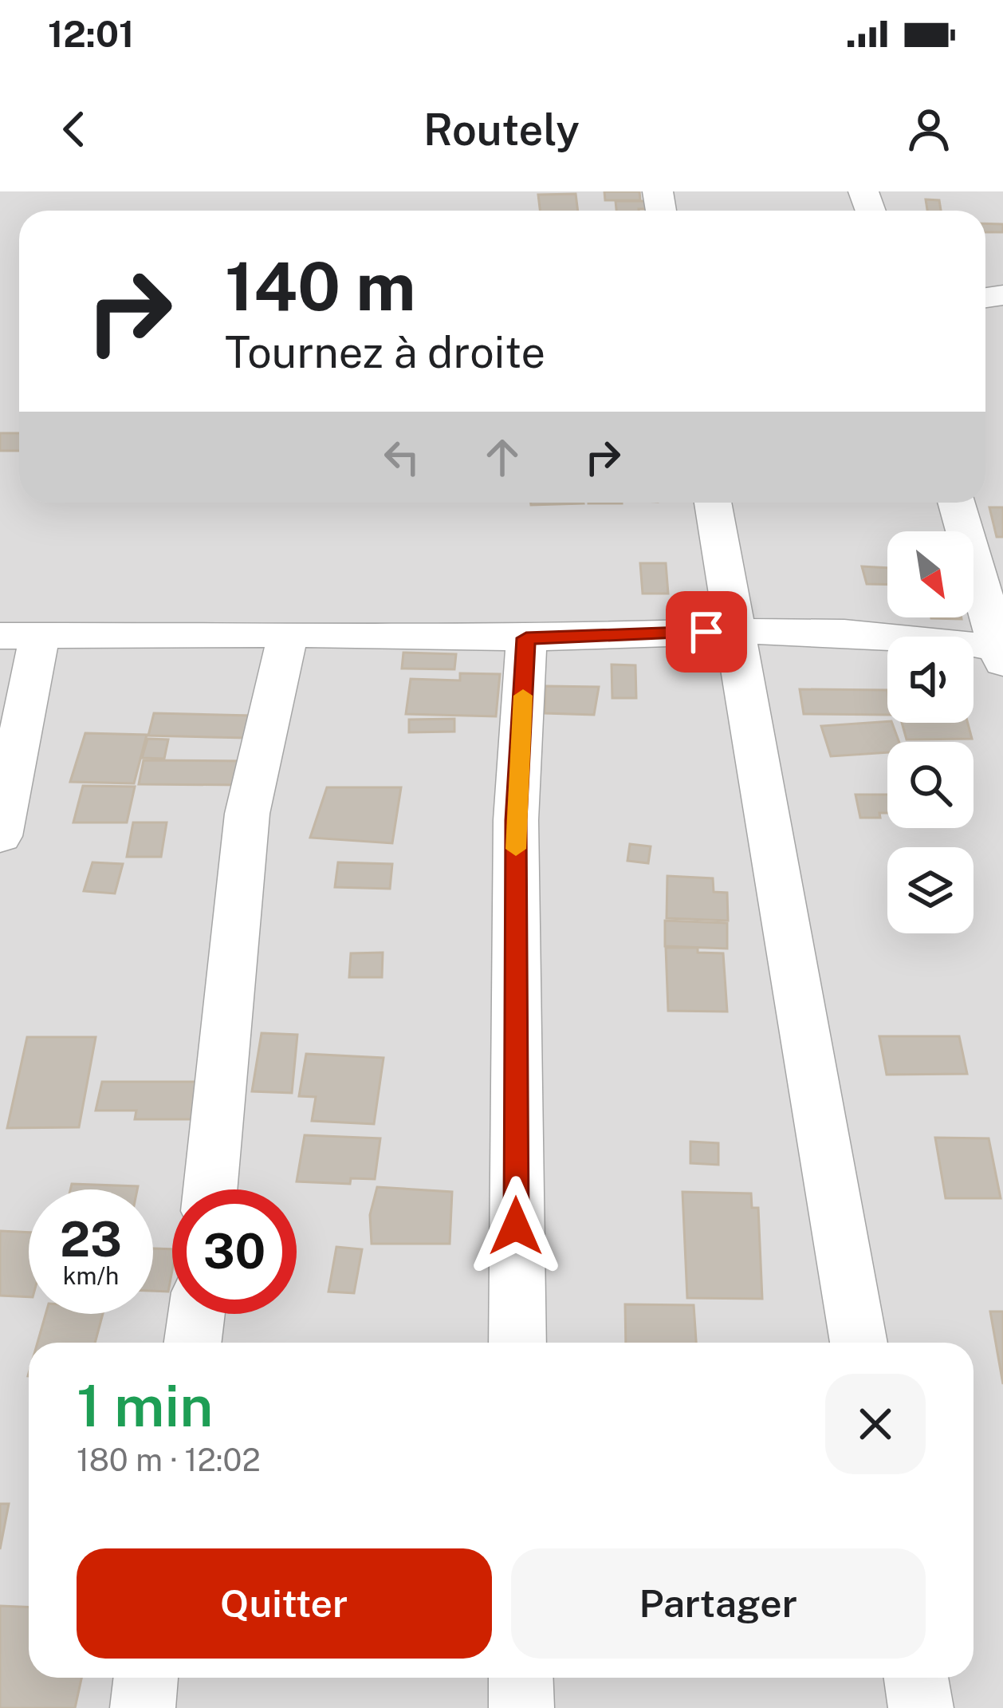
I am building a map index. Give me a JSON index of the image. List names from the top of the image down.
{
  "north": "bottom right",
  "page": {
    "status": "12:01",
    "header": "Routely",
    "turn": ["140 m", "Tournez à droite"],
    "speed": "23 km/h",
    "limit": "30",
    "heading": ["1 min", "180 m · 12:02"],
    "buttons": ["Quitter", "Partager"]
  }
}
